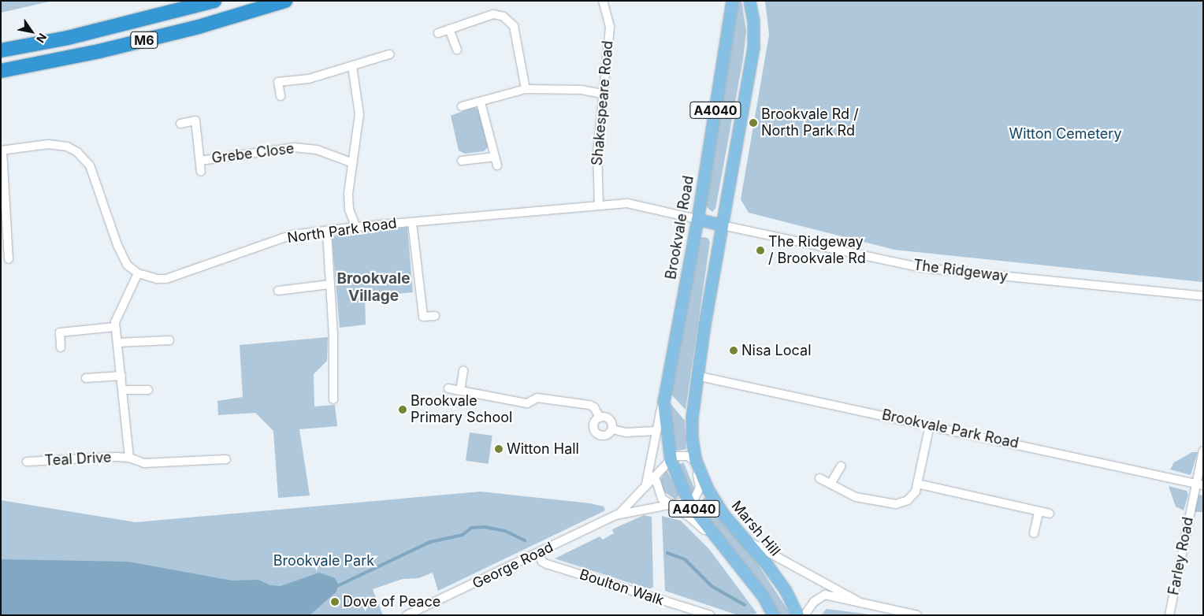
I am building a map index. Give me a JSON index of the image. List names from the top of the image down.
{
  "streets": {
    "highway": ["M6"],
    "main road": ["A4040", "Brookvale Road", "Marsh Hill"],
    "street": [
      "Shakespeare Road",
      "Grebe Close",
      "North Park Road",
      "The Ridgeway",
      "Brookvale Park Road",
      "Teal Drive",
      "Farley Road",
      "George Road",
      "Boulton Walk"
    ]
  },
  "crossings": [
    ["Shakespeare Road", "North Park Road"],
    ["A4040", "Brookvale Road"],
    ["A4040", "The Ridgeway"],
    ["A4040", "Brookvale Park Road"],
    ["A4040", "Marsh Hill"],
    ["A4040", "George Road"],
    ["Brookvale Road", "North Park Road"],
    ["Brookvale Road", "George Road"],
    ["North Park Road", "Teal Drive"],
    ["Brookvale Park Road", "Farley Road"],
    ["George Road", "Boulton Walk"]
  ],
  "districts": ["Brookvale Village"],
  "parks": ["Witton Cemetery", "Brookvale Park"],
  "places": [
    "Brookvale Rd / North Park Rd",
    "The Ridgeway / Brookvale Rd",
    "Nisa Local",
    "Brookvale Primary School",
    "Witton Hall",
    "Dove of Peace"
  ],
  "north": "bottom right"
}
